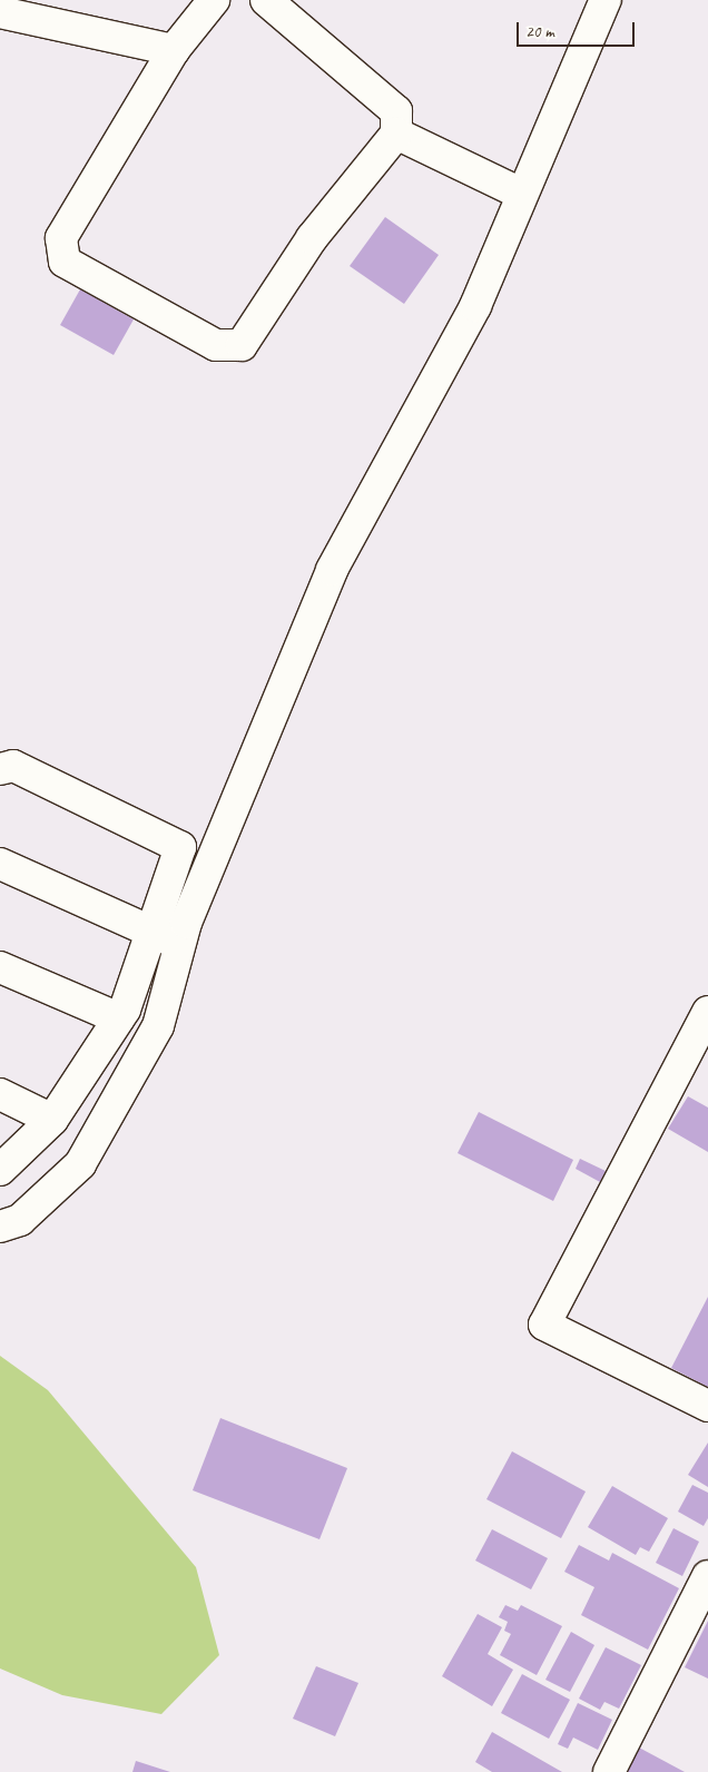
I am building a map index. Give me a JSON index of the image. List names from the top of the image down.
{
  "scale_bar": "20 m"
}
